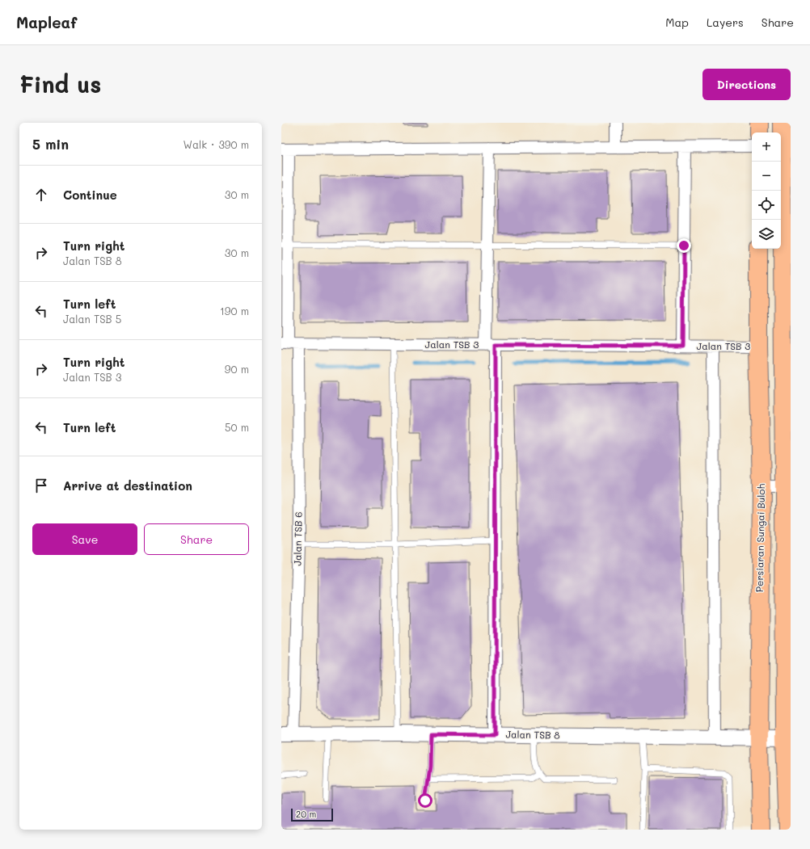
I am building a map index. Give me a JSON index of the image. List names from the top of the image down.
{
  "streets": {
    "main road": ["Persiaran Sungai Buloh"],
    "street": ["Jalan TSB 3", "Jalan TSB 6", "Jalan TSB 8"]
  },
  "crossings": [
    ["Jalan TSB 3", "Persiaran Sungai Buloh"],
    ["Jalan TSB 3", "Jalan TSB 6"],
    ["Persiaran Sungai Buloh", "Jalan TSB 8"],
    ["Jalan TSB 6", "Jalan TSB 8"]
  ],
  "scale_bar": "20 m",
  "page": {
    "header": "Mapleaf",
    "nav": ["Map", "Layers", "Share"],
    "buttons": [
      "Directions",
      ["Save", "Share"]
    ],
    "title": "Find us",
    "heading": ["5 min", "Walk · 390 m"],
    "map_buttons": ["+", "−"],
    "list": [
      ["Continue", "30 m"],
      ["Turn right", "Jalan TSB 8", "30 m"],
      ["Turn left", "Jalan TSB 5", "190 m"],
      ["Turn right", "Jalan TSB 3", "90 m"],
      ["Turn left", "50 m"],
      "Arrive at destination"
    ],
    "scale": "20 m"
  }
}
